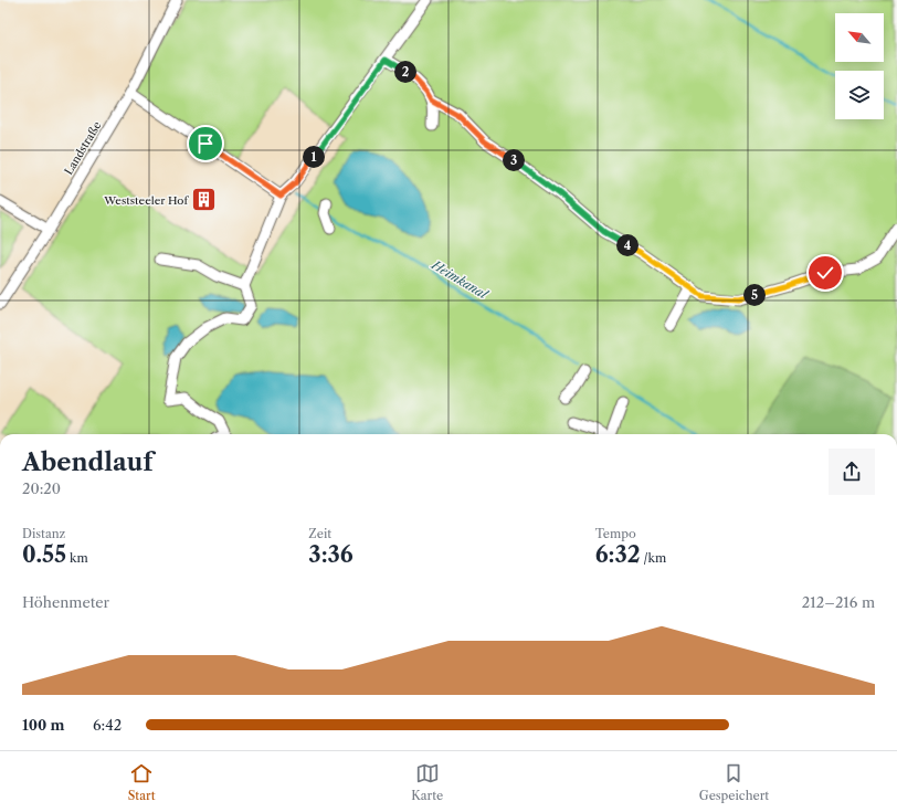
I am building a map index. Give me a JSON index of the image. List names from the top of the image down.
{
  "streets": {
    "street": ["Landstraße"]
  },
  "water": ["Heimkanal"],
  "places": {
    "building": ["Weststeeler Hof"]
  },
  "north": "top left",
  "page": {
    "pins": [
      "2",
      "1",
      "3",
      "4",
      "5"
    ],
    "heading": ["Abendlauf", "20:20"],
    "stats": [
      ["Distanz", "0.55 km"],
      ["Zeit", "3:36"],
      ["Tempo", "6:32 /km"]
    ],
    "chart": ["Höhenmeter", "212–216 m"],
    "list": [
      {
        "name": "100 m",
        "note": "6:42"
      }
    ],
    "tabs": ["Start", "Karte", "Gespeichert"]
  }
}
